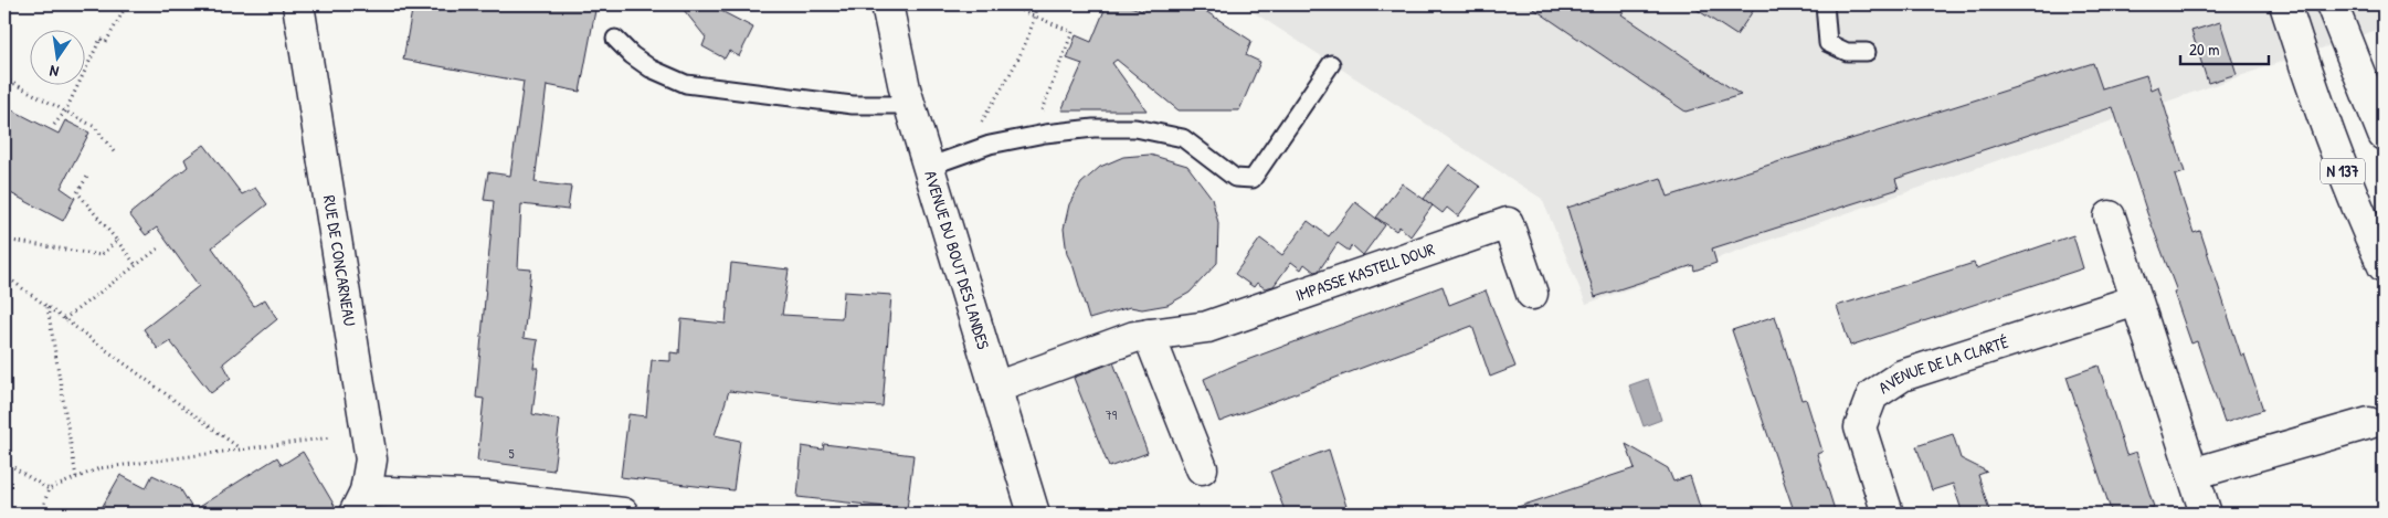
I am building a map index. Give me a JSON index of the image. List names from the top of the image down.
{
  "streets": {
    "main road": [
      "N 137",
      "AVENUE DU BOUT DES LANDES",
      "RUE DE CONCARNEAU",
      "IMPASSE KASTELL DOUR",
      "AVENUE DE LA CLARTÉ"
    ]
  },
  "crossings": [
    ["AVENUE DU BOUT DES LANDES", "IMPASSE KASTELL DOUR"]
  ],
  "house_numbers": ["79", "5"],
  "scale_bar": "20 m",
  "north": "bottom"
}
